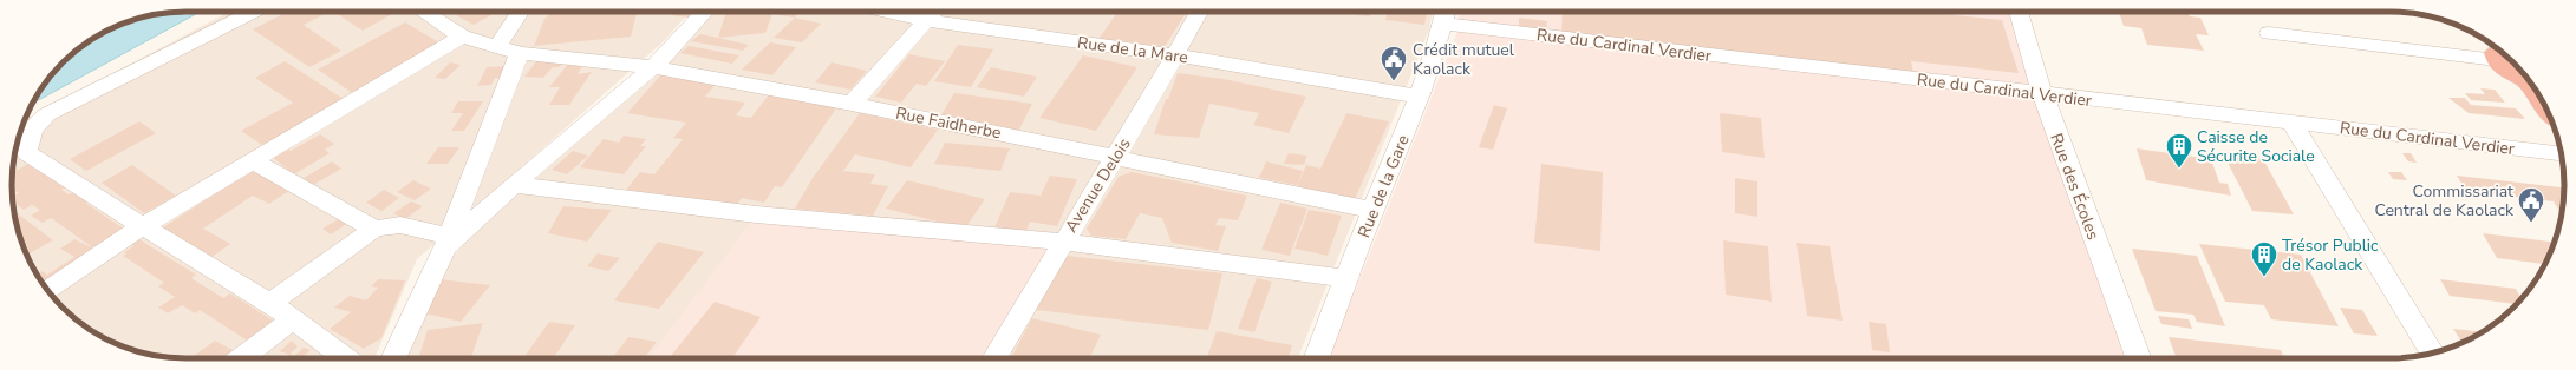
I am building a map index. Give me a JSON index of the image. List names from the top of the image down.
{
  "streets": {
    "street": [
      "Rue du Cardinal Verdier",
      "Rue de la Mare",
      "Rue Faidherbe",
      "Avenue Delois",
      "Rue de la Gare",
      "Rue des Écoles"
    ]
  },
  "crossings": [
    ["Rue du Cardinal Verdier", "Rue de la Gare"],
    ["Rue du Cardinal Verdier", "Rue des Écoles"],
    ["Rue de la Mare", "Avenue Delois"],
    ["Rue de la Mare", "Rue de la Gare"],
    ["Rue Faidherbe", "Avenue Delois"],
    ["Rue Faidherbe", "Rue de la Gare"]
  ],
  "places": {
    "public building": ["Crédit mutuel Kaolack", "Commissariat Central de Kaolack"],
    "building": ["Caisse de Sécurite Sociale", "Trésor Public de Kaolack"]
  }
}
